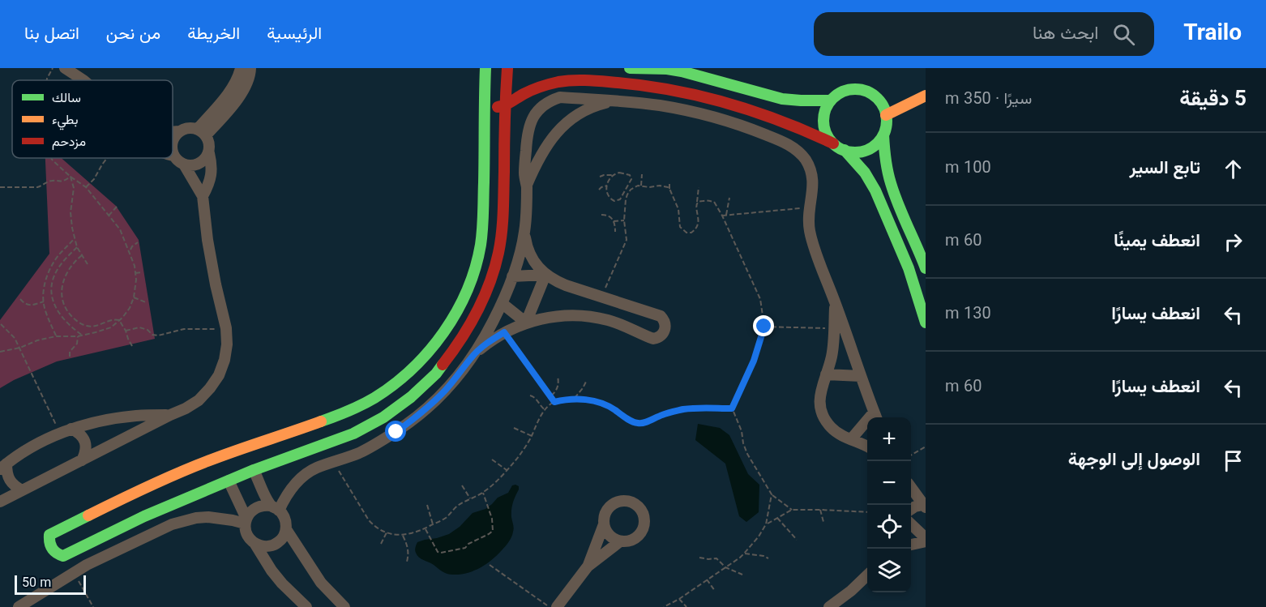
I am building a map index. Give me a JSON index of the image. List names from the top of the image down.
{
  "legend": ["سالك", "بطيء", "مزدحم"],
  "scale_bar": "50 m",
  "page": {
    "header": "Trailo",
    "search": "ابحث هنا",
    "nav": [
      "الرئيسية",
      "الخريطة",
      "من نحن",
      "اتصل بنا"
    ],
    "heading": ["5 دقيقة", "سيرًا · 350 m"],
    "list": [
      ["تابع السير", "100 m"],
      ["انعطف يمينًا", "60 m"],
      ["انعطف يسارًا", "130 m"],
      ["انعطف يسارًا", "60 m"],
      "الوصول إلى الوجهة"
    ],
    "map_buttons": ["+", "−"],
    "scale": "50 m"
  }
}
